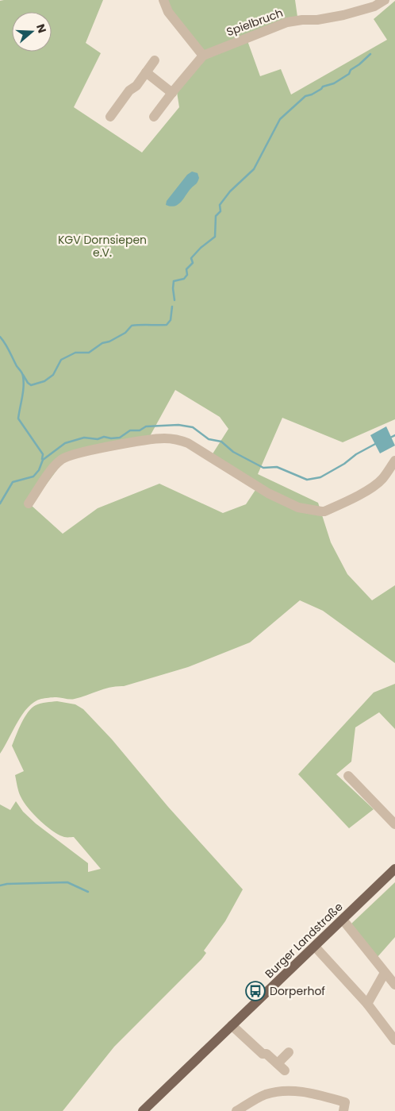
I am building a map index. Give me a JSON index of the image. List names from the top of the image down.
{
  "streets": {
    "main road": ["Burger Landstraße"],
    "street": ["Spielbruch"]
  },
  "parks": ["KGV Dornsiepen e.V."],
  "places": {
    "bus stop": ["Dorperhof"]
  },
  "north": "right"
}
